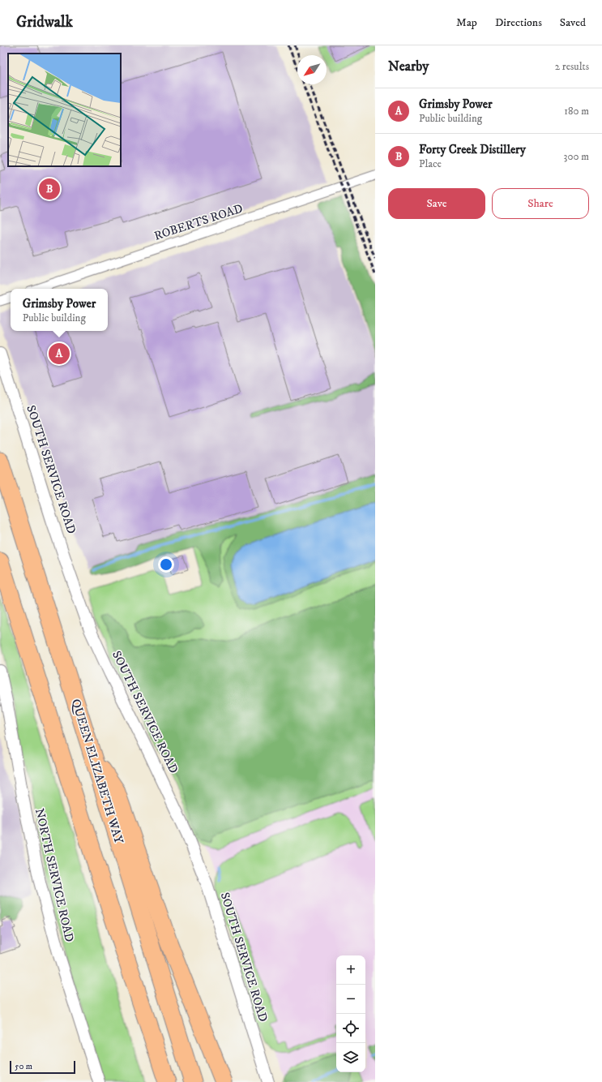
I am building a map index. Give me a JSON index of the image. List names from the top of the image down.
{
  "streets": {
    "highway": ["QUEEN ELIZABETH WAY"],
    "street": ["ROBERTS ROAD", "SOUTH SERVICE ROAD", "NORTH SERVICE ROAD"]
  },
  "scale_bar": "50 m",
  "north": "bottom left",
  "page": {
    "header": "Gridwalk",
    "nav": ["Map", "Directions", "Saved"],
    "heading": ["Nearby", "2 results"],
    "list": [
      {
        "mark": "A",
        "name": "Grimsby Power",
        "note": "Public building",
        "value": "180 m"
      },
      {
        "mark": "B",
        "name": "Forty Creek Distillery",
        "note": "Place",
        "value": "300 m"
      }
    ],
    "pins": ["B", "A"],
    "buttons": ["Save", "Share"],
    "popup": ["Grimsby Power", "Public building"],
    "map_buttons": ["+", "−"],
    "scale": "50 m"
  }
}
